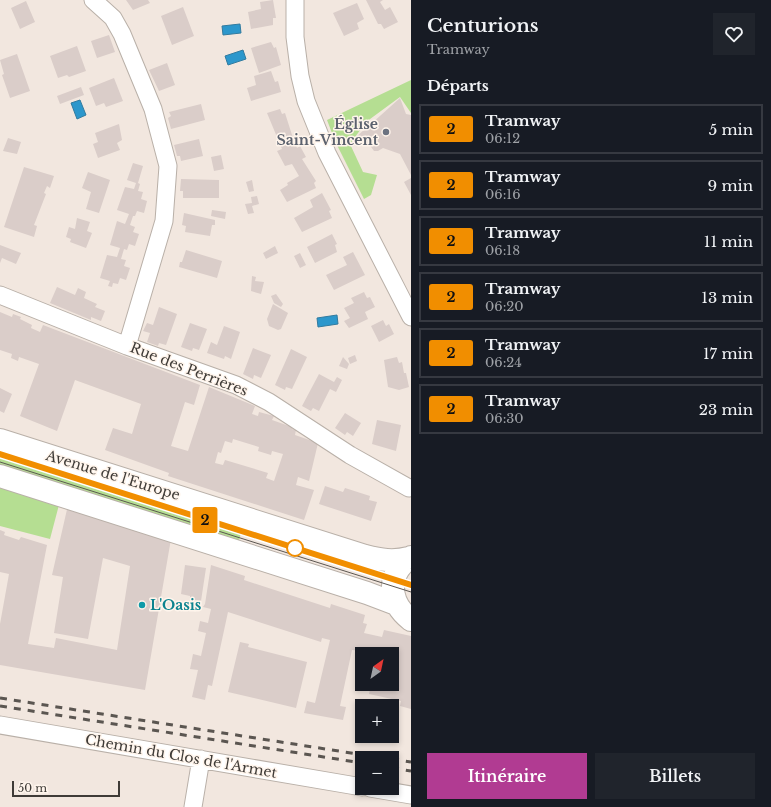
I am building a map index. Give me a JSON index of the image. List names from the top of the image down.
{
  "streets": {
    "main road": ["Avenue de l'Europe"],
    "street": ["Rue des Perrières", "Chemin du Clos de l'Armet"]
  },
  "places": ["Église Saint-Vincent", "L'Oasis"],
  "lines": ["tram line 2"],
  "scale_bar": "50 m",
  "north": "top right",
  "page": {
    "on_map": "2",
    "heading": [
      ["Centurions", "Tramway"],
      "Départs"
    ],
    "list": [
      {
        "mark": "2",
        "name": "Tramway",
        "note": "06:12",
        "value": "5 min"
      },
      {
        "mark": "2",
        "name": "Tramway",
        "note": "06:16",
        "value": "9 min"
      },
      {
        "mark": "2",
        "name": "Tramway",
        "note": "06:18",
        "value": "11 min"
      },
      {
        "mark": "2",
        "name": "Tramway",
        "note": "06:20",
        "value": "13 min"
      },
      {
        "mark": "2",
        "name": "Tramway",
        "note": "06:24",
        "value": "17 min"
      },
      {
        "mark": "2",
        "name": "Tramway",
        "note": "06:30",
        "value": "23 min"
      }
    ],
    "map_buttons": ["+", "−"],
    "buttons": ["Itinéraire", "Billets"],
    "scale": "50 m"
  }
}
